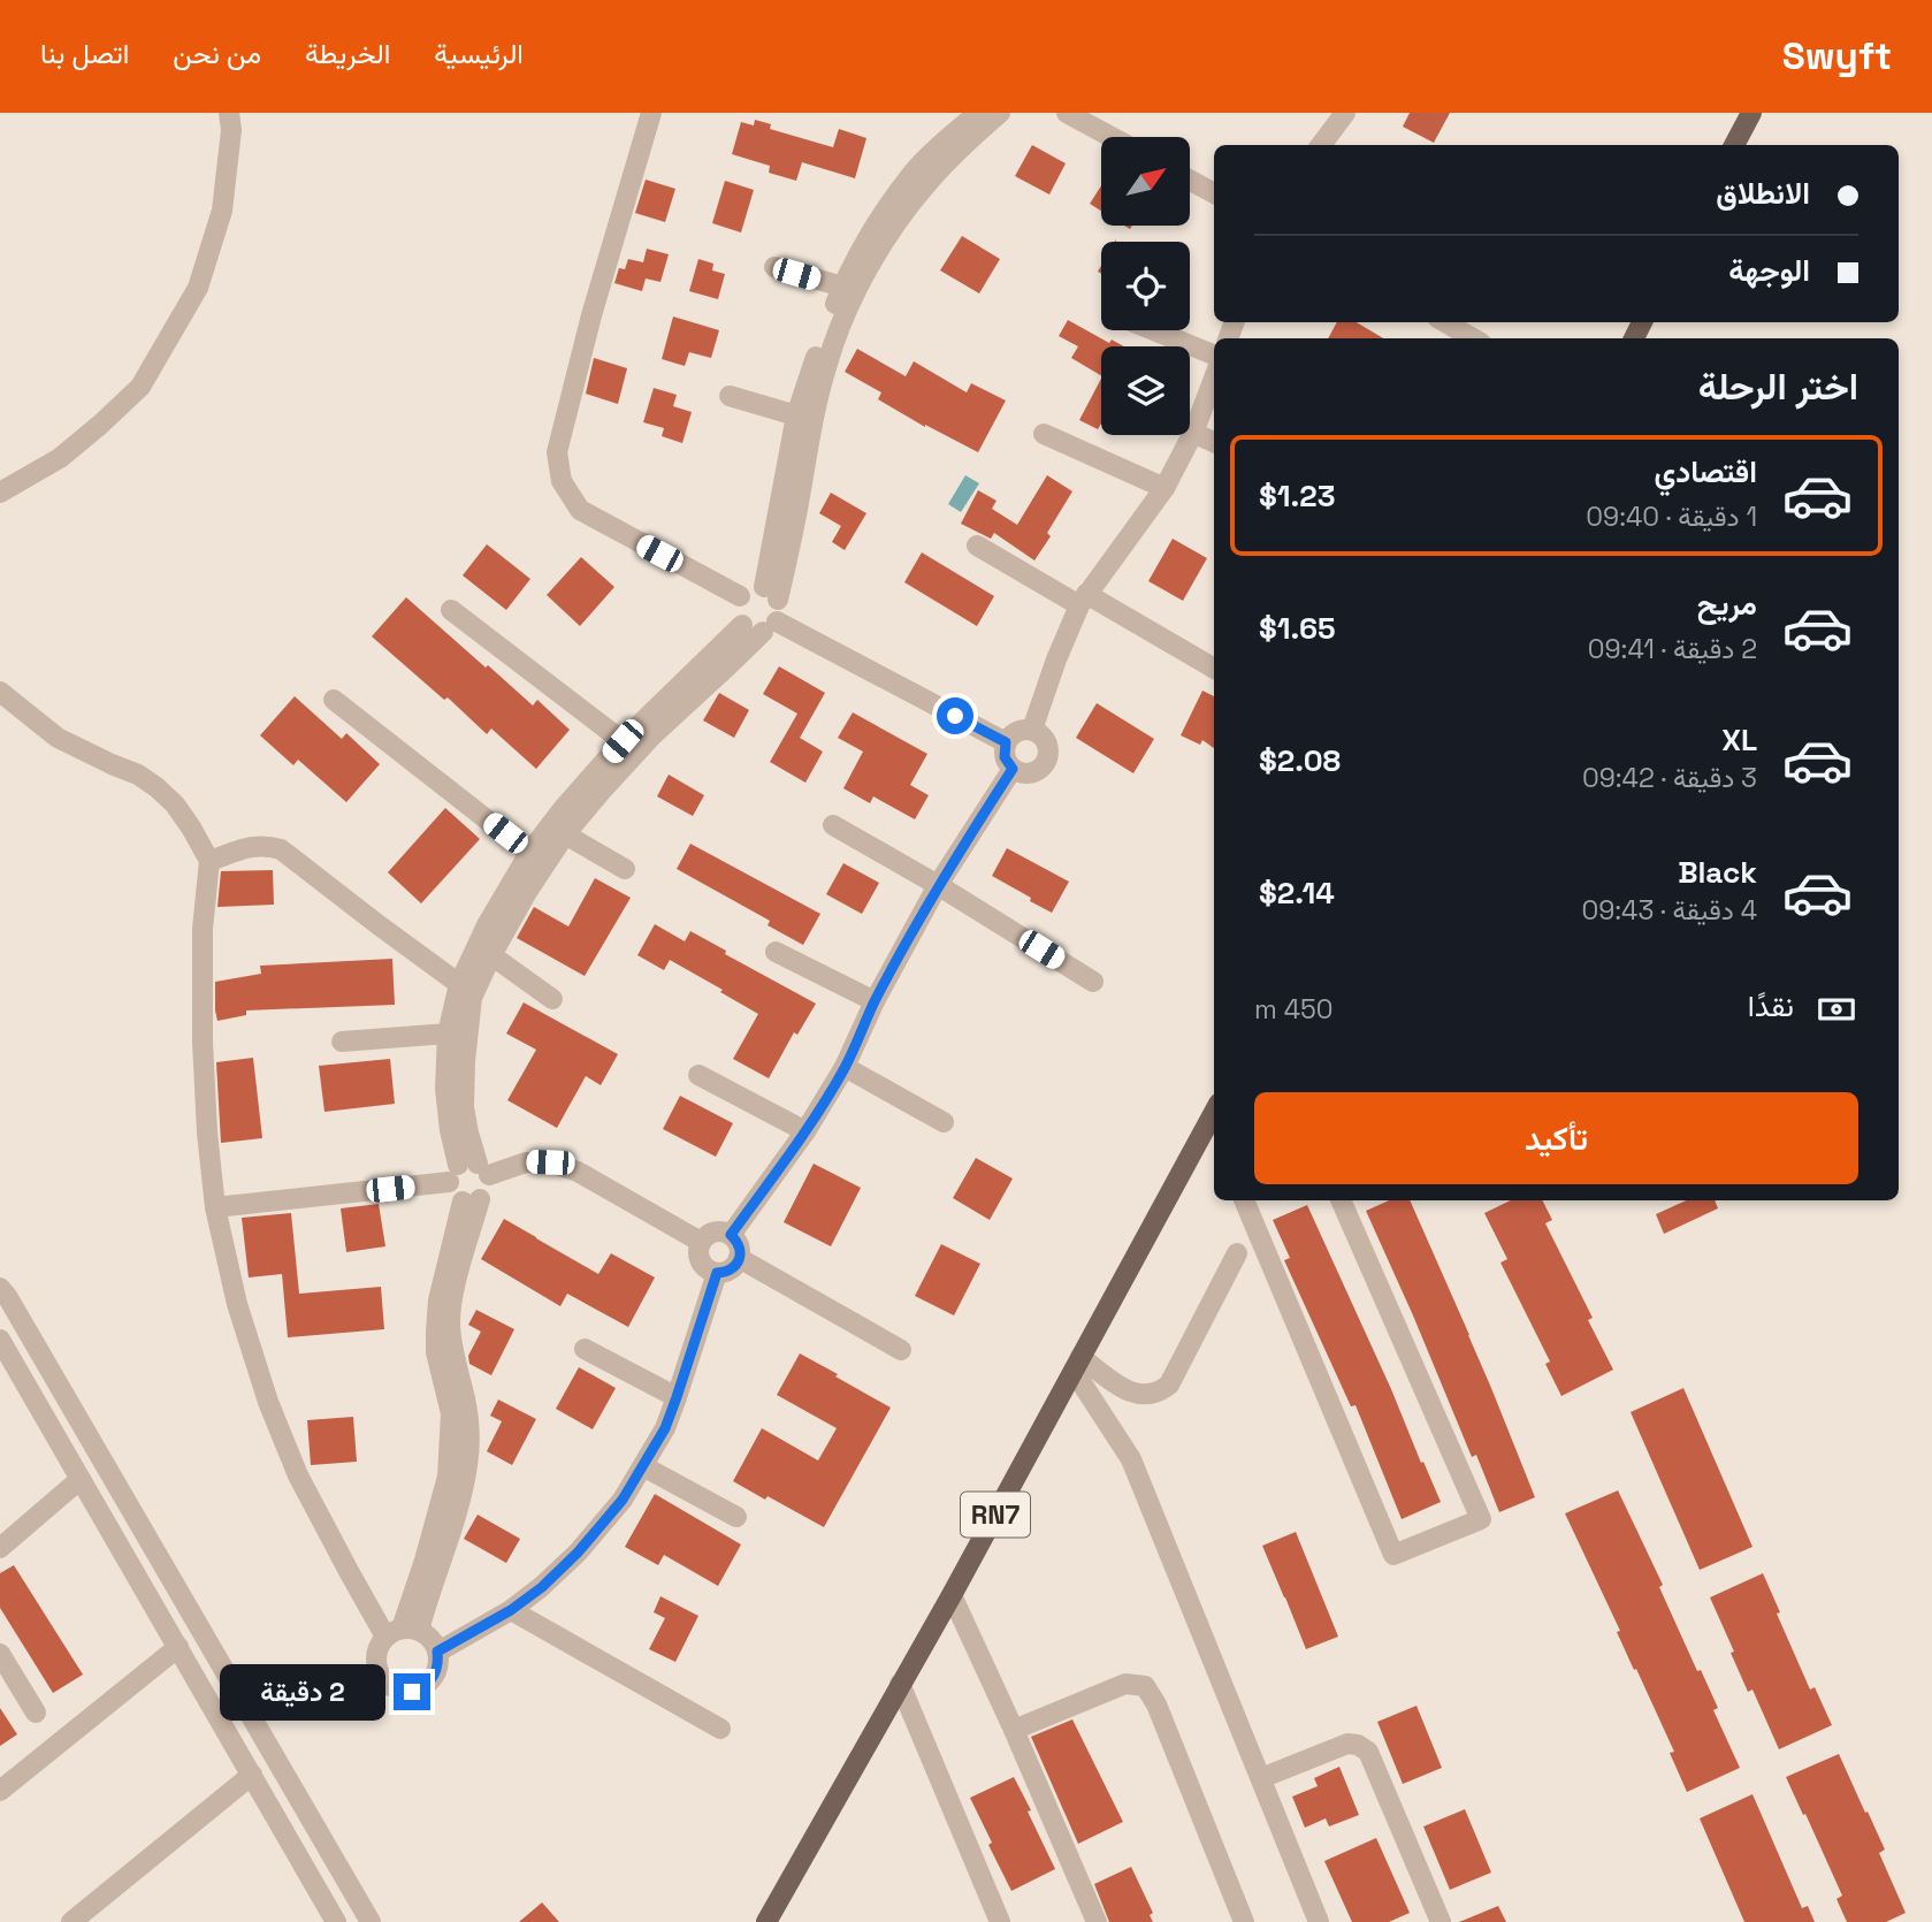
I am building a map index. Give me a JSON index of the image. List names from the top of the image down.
{
  "streets": {
    "main road": ["RN7"]
  },
  "north": "top right",
  "page": {
    "header": "Swyft",
    "nav": [
      "الرئيسية",
      "الخريطة",
      "من نحن",
      "اتصل بنا"
    ],
    "banner": ["الانطلاق", "الوجهة"],
    "heading": "اختر الرحلة",
    "list": [
      {
        "name": "اقتصادي",
        "note": "1 دقيقة · 09:40",
        "value": "$1.23"
      },
      {
        "name": "مريح",
        "note": "2 دقيقة · 09:41",
        "value": "$1.65"
      },
      {
        "name": "XL",
        "note": "3 دقيقة · 09:42",
        "value": "$2.08"
      },
      {
        "name": "Black",
        "note": "4 دقيقة · 09:43",
        "value": "$2.14"
      }
    ],
    "pay": ["نقدًا", "450 m"],
    "buttons": "تأكيد",
    "bubble": "2 دقيقة"
  }
}
